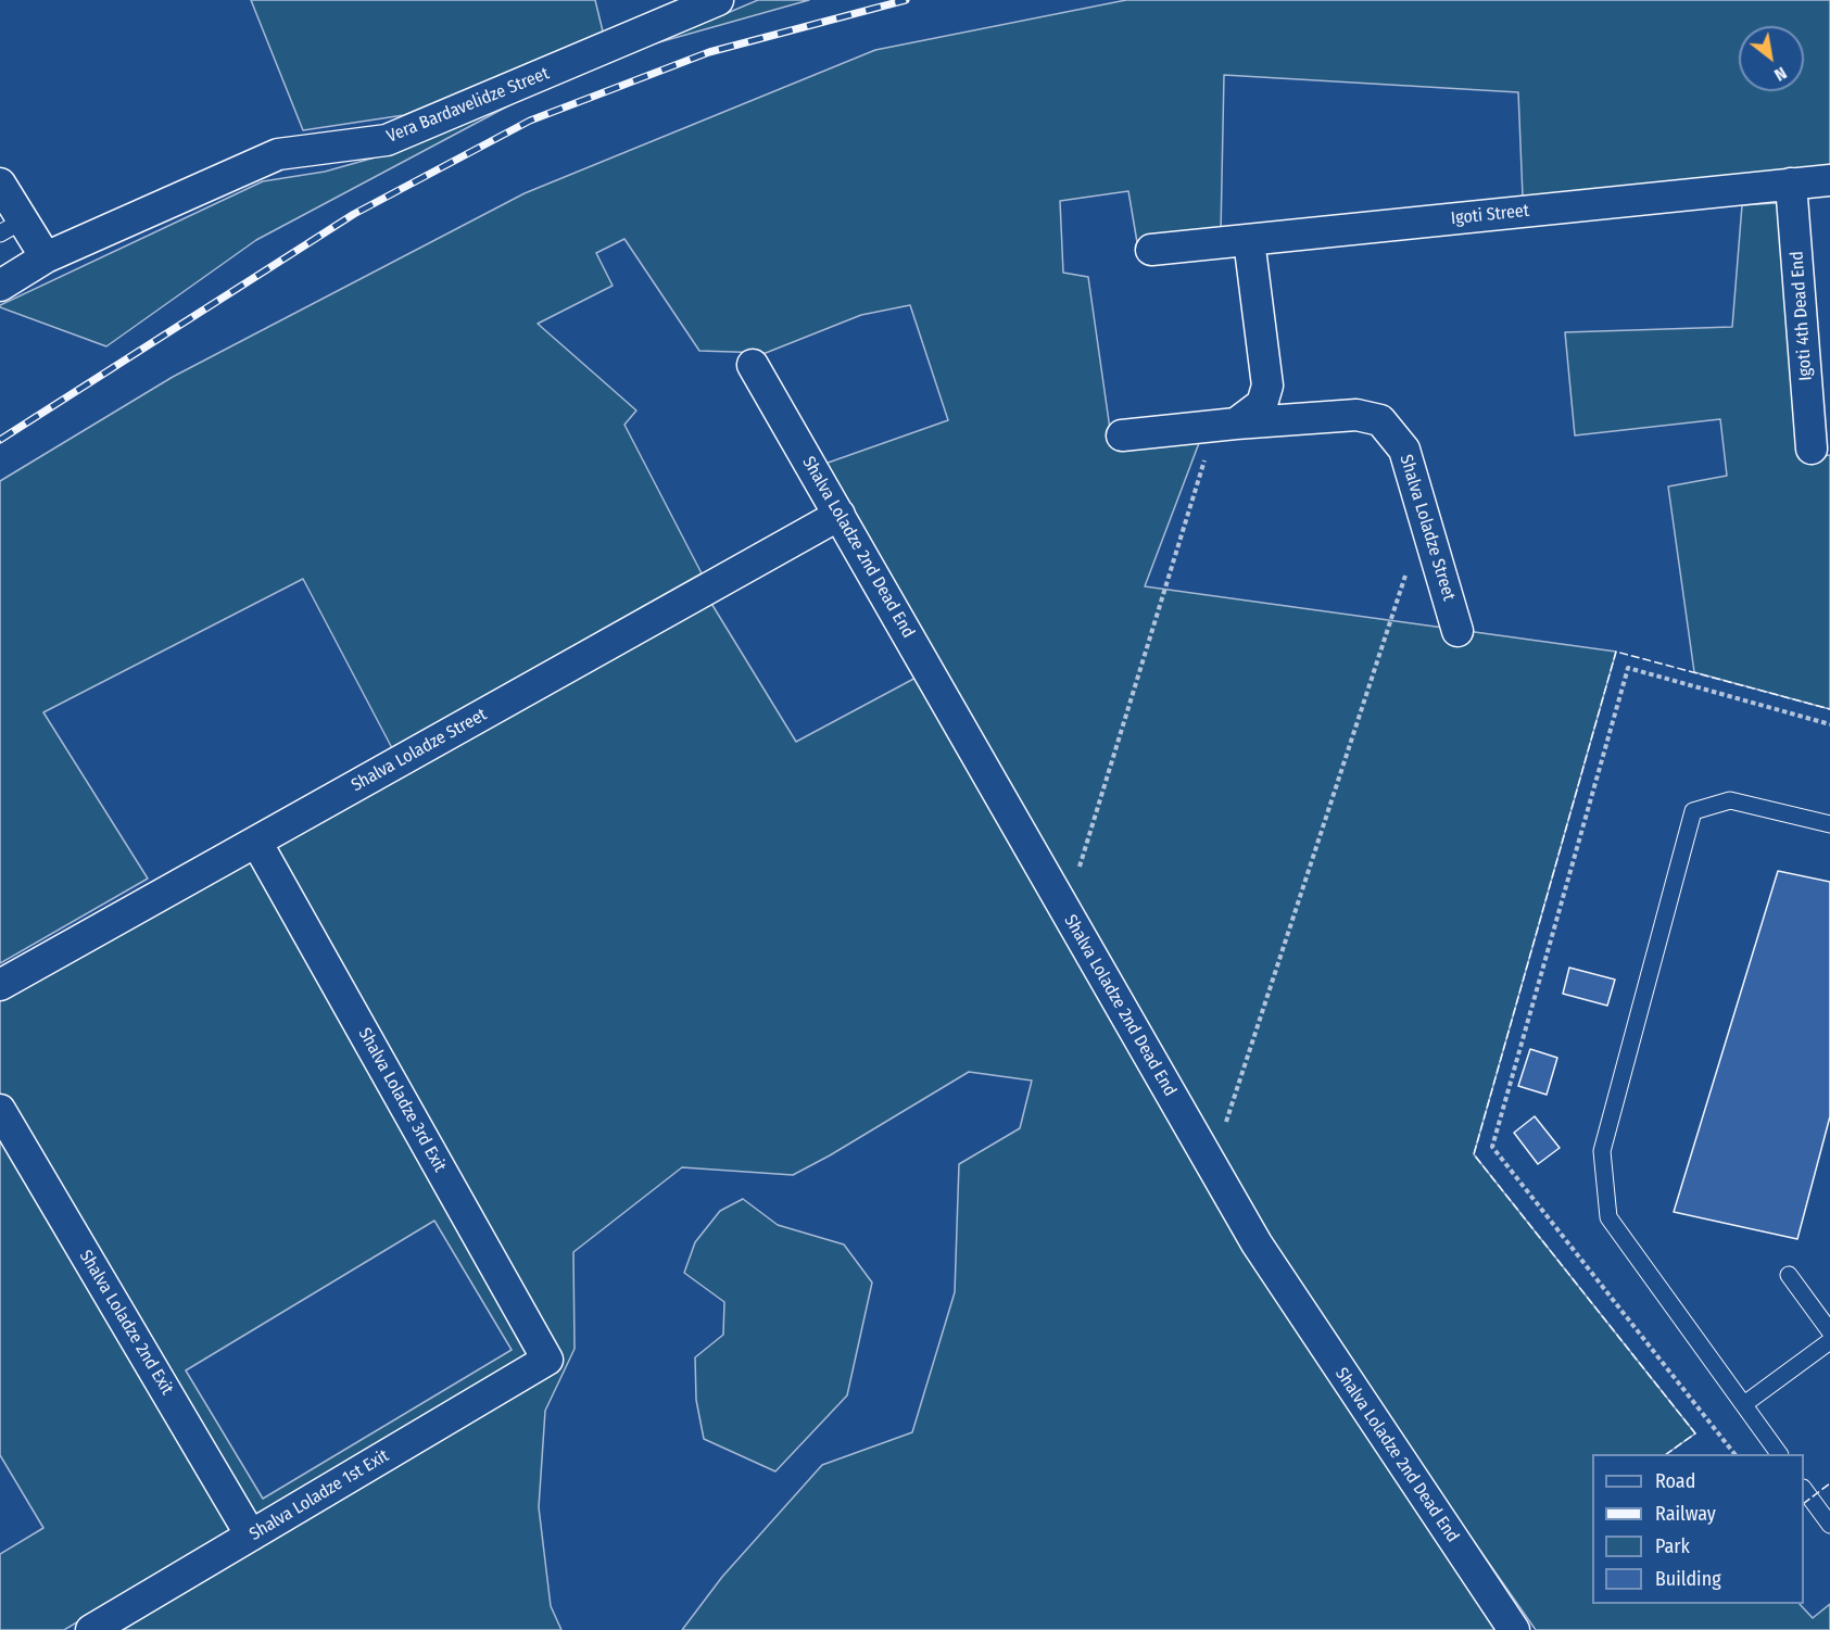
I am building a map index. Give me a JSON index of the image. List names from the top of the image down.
{
  "streets": {
    "street": [
      "Vera Bardavelidze Street",
      "Igoti Street",
      "Igoti 4th Dead End",
      "Shalva Loladze Street",
      "Shalva Loladze 2nd Dead End",
      "Shalva Loladze 3rd Exit",
      "Shalva Loladze 2nd Exit",
      "Shalva Loladze 1st Exit"
    ]
  },
  "crossings": [
    ["Igoti Street", "Igoti 4th Dead End"],
    ["Shalva Loladze Street", "Shalva Loladze 2nd Dead End"],
    ["Shalva Loladze Street", "Shalva Loladze 3rd Exit"],
    ["Shalva Loladze 3rd Exit", "Shalva Loladze 1st Exit"],
    ["Shalva Loladze 2nd Exit", "Shalva Loladze 1st Exit"]
  ],
  "legend": [
    "Road",
    "Railway",
    "Park",
    "Building"
  ],
  "north": "bottom right"
}
